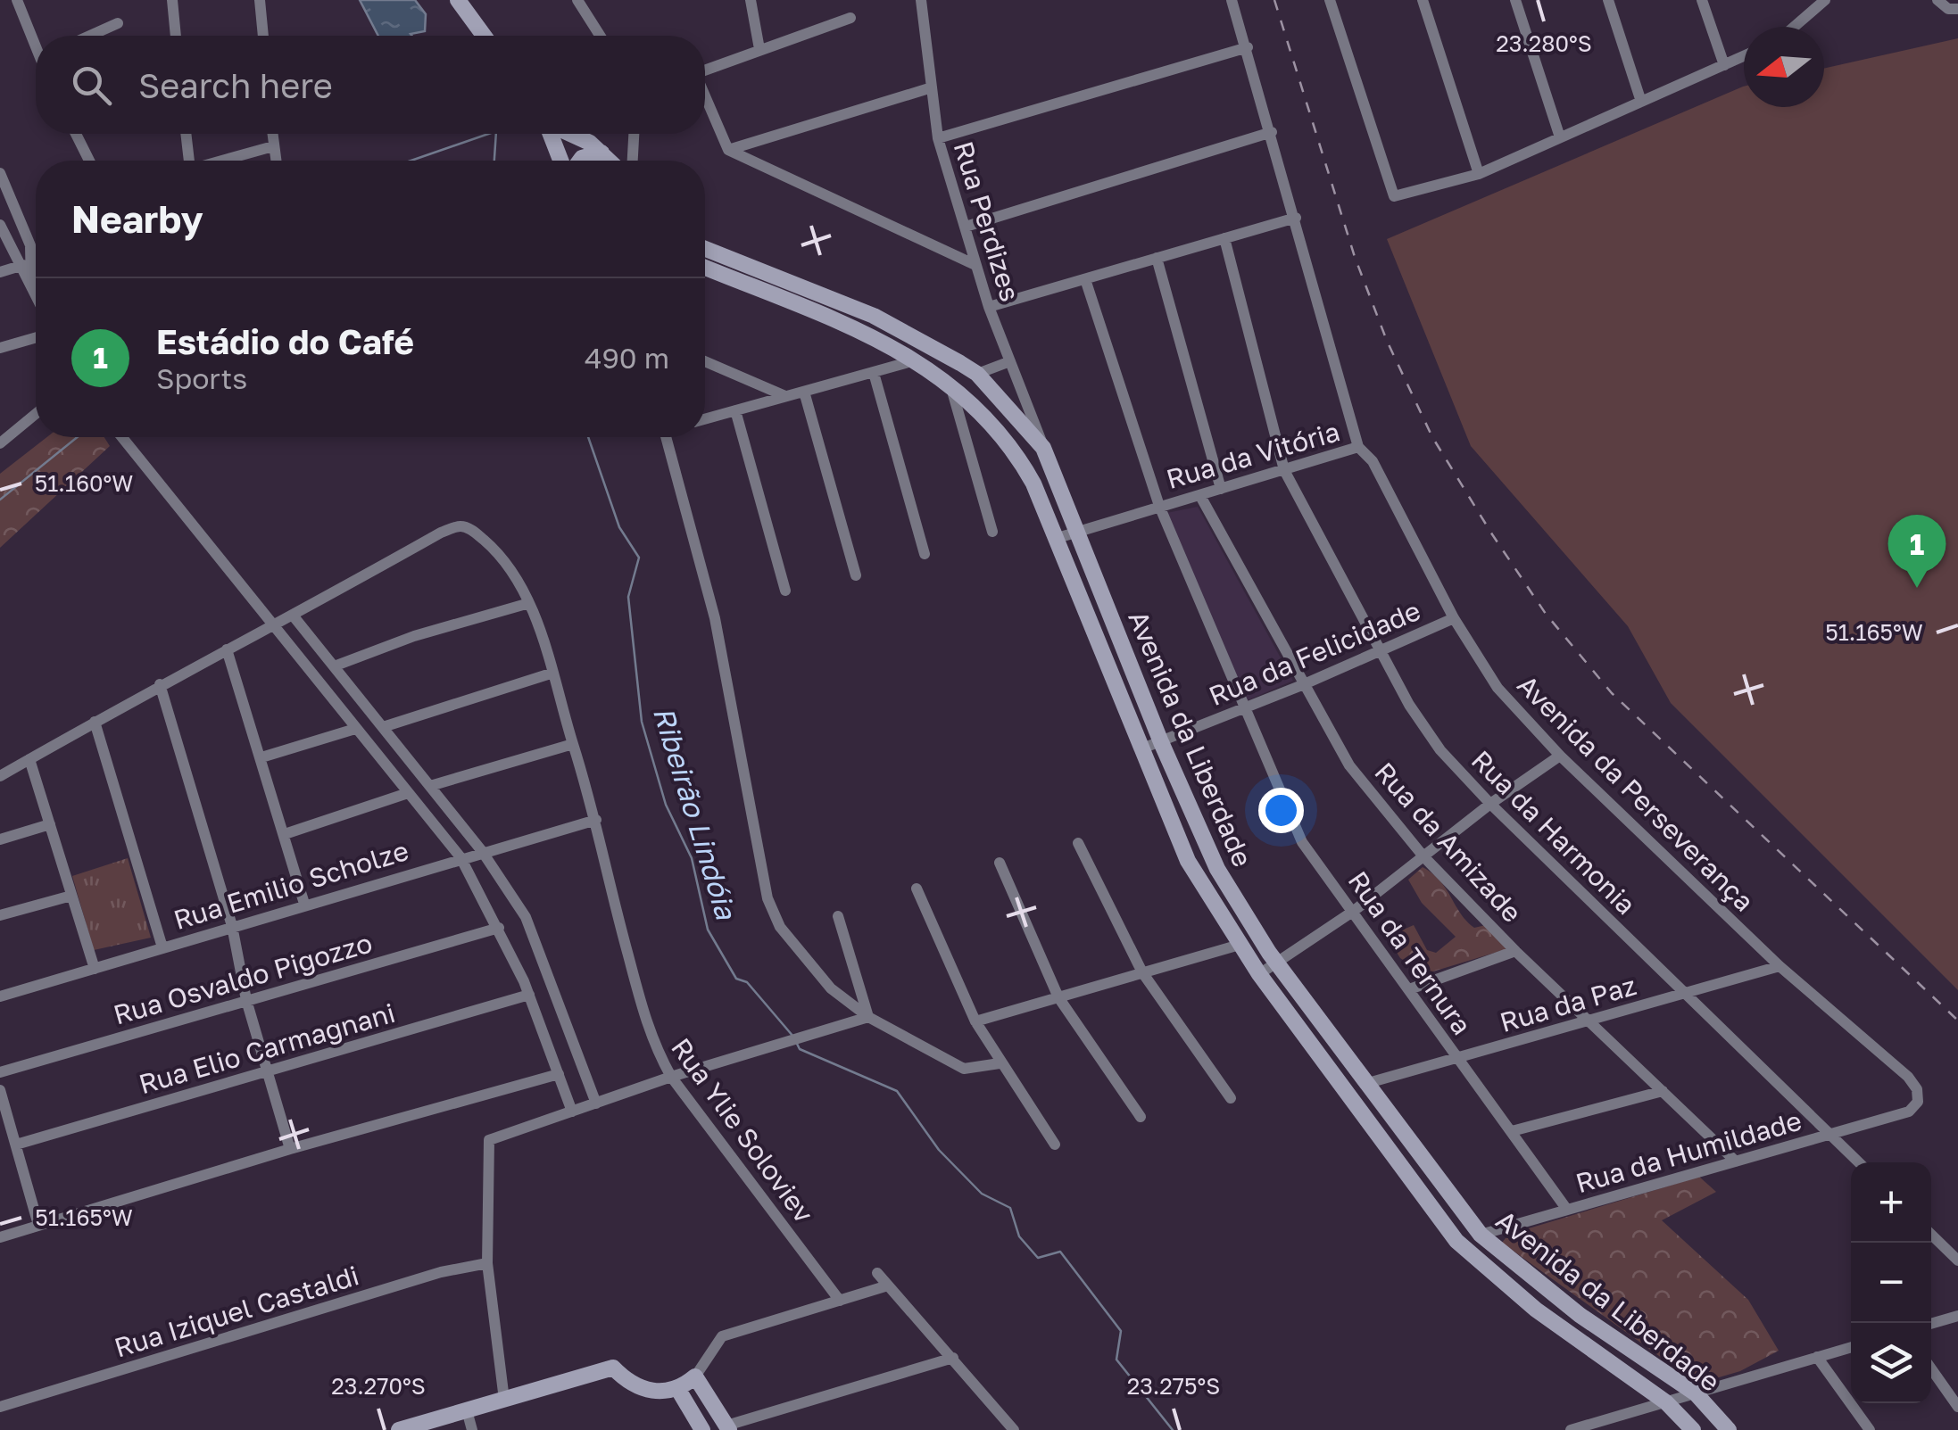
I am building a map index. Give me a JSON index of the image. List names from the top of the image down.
{
  "streets": {
    "street": [
      "Rua Perdizes",
      "Rua da Vitória",
      "Rua da Felicidade",
      "Avenida da Liberdade",
      "Avenida da Perseverança",
      "Rua da Harmonia",
      "Rua da Amizade",
      "Rua Emilio Scholze",
      "Rua da Ternura",
      "Rua Osvaldo Pigozzo",
      "Rua da Paz",
      "Rua Elio Carmagnani",
      "Rua Ylie Soloviev",
      "Rua da Humildade",
      "Rua Iziquel Castaldi"
    ]
  },
  "crossings": [
    ["Rua Perdizes", "Avenida da Liberdade"],
    ["Rua da Vitória", "Rua da Felicidade"],
    ["Rua da Vitória", "Avenida da Liberdade"],
    ["Rua da Vitória", "Avenida da Perseverança"],
    ["Rua da Vitória", "Rua da Harmonia"],
    ["Rua da Vitória", "Rua da Amizade"],
    ["Rua da Vitória", "Rua da Ternura"],
    ["Rua da Felicidade", "Avenida da Liberdade"],
    ["Rua da Felicidade", "Avenida da Perseverança"],
    ["Rua da Felicidade", "Rua da Harmonia"],
    ["Rua da Felicidade", "Rua da Amizade"],
    ["Rua da Felicidade", "Rua da Ternura"],
    ["Avenida da Liberdade", "Rua da Paz"],
    ["Avenida da Liberdade", "Rua da Humildade"],
    ["Avenida da Perseverança", "Rua da Paz"],
    ["Avenida da Perseverança", "Rua da Humildade"],
    ["Rua da Harmonia", "Rua da Paz"],
    ["Rua da Harmonia", "Rua da Humildade"],
    ["Rua da Amizade", "Rua da Paz"],
    ["Rua da Amizade", "Rua da Humildade"],
    ["Rua Emilio Scholze", "Rua Ylie Soloviev"],
    ["Rua da Ternura", "Rua da Paz"],
    ["Rua da Ternura", "Rua da Humildade"]
  ],
  "water": ["Ribeirão Lindóia"],
  "north": "left",
  "page": {
    "search": "Search here",
    "heading": "Nearby",
    "list": [
      {
        "mark": "1",
        "name": "Estádio do Café",
        "note": "Sports",
        "value": "490 m"
      }
    ],
    "pins": "1",
    "map_buttons": ["+", "−"]
  },
  "coordinates": [
    "23.280°S",
    "51.160°W",
    "51.165°W",
    "23.270°S",
    "23.275°S"
  ]
}
